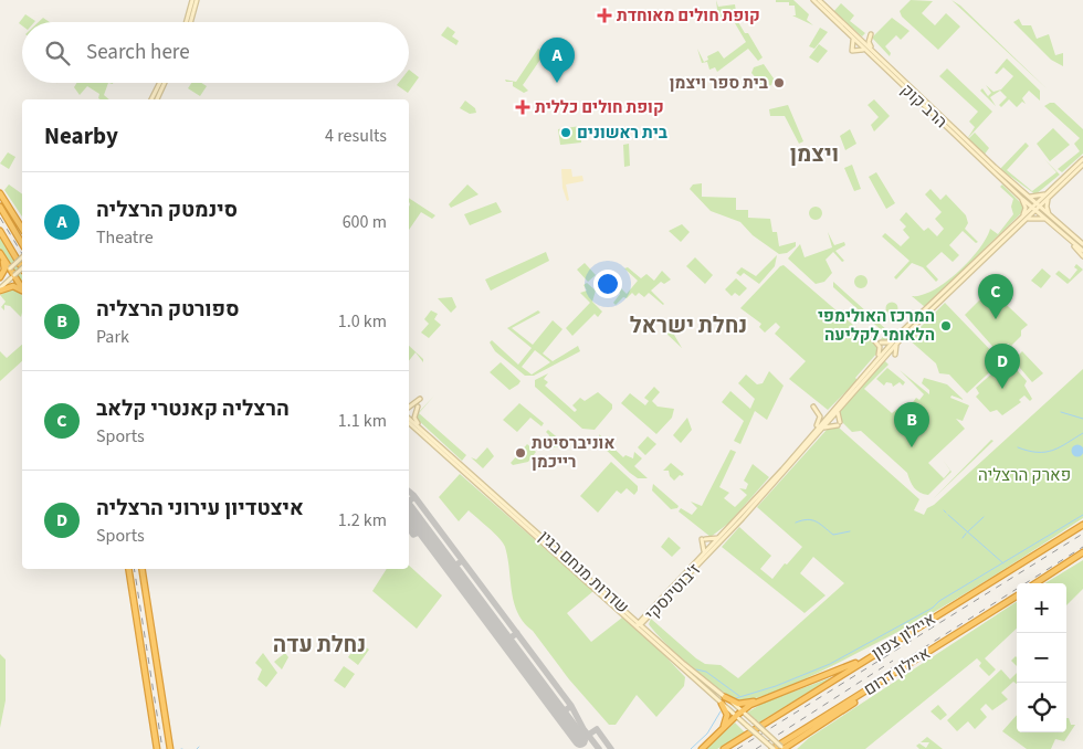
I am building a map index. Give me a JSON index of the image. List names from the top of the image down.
{
  "streets": {
    "highway": ["איילון צפון", "איילון דרום"],
    "main road": ["הרב קוק", "שדרות מנחם בגין", "ז'בוטינסקי"]
  },
  "crossings": [
    ["הרב קוק", "ז'בוטינסקי"],
    ["שדרות מנחם בגין", "ז'בוטינסקי"],
    ["שדרות מנחם בגין", "איילון דרום"]
  ],
  "districts": ["ויצמן", "נחלת ישראל", "נחלת עדה"],
  "parks": ["פארק הרצליה"],
  "places": {
    "health": ["קופת חולים מאוחדת", "קופת חולים כללית"],
    "other": [
      "בית ספר ויצמן",
      "בית ראשונים",
      "המרכז האולימפי הלאומי לקליעה",
      "אוניברסיטת רייכמן"
    ]
  },
  "page": {
    "search": "Search here",
    "pins": [
      "A",
      "C",
      "D",
      "B"
    ],
    "heading": ["Nearby", "4 results"],
    "list": [
      {
        "mark": "A",
        "name": "סינמטק הרצליה",
        "note": "Theatre",
        "value": "600 m"
      },
      {
        "mark": "B",
        "name": "ספורטק הרצליה",
        "note": "Park",
        "value": "1.0 km"
      },
      {
        "mark": "C",
        "name": "הרצליה קאנטרי קלאב",
        "note": "Sports",
        "value": "1.1 km"
      },
      {
        "mark": "D",
        "name": "איצטדיון עירוני הרצליה",
        "note": "Sports",
        "value": "1.2 km"
      }
    ],
    "map_buttons": ["+", "−"]
  }
}
